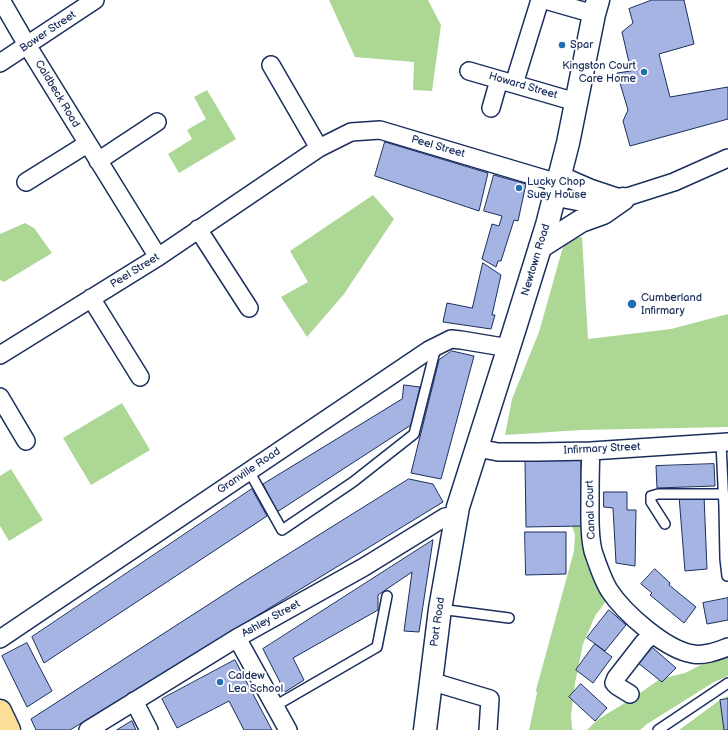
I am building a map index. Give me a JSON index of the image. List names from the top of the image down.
{
  "streets": {
    "main road": ["Newtown Road", "Port Road"],
    "street": [
      "Bower Street",
      "Howard Street",
      "Caldbeck Road",
      "Peel Street",
      "Infirmary Street",
      "Granville Road",
      "Canal Court",
      "Ashley Street"
    ]
  },
  "crossings": [
    ["Bower Street", "Caldbeck Road"],
    ["Howard Street", "Newtown Road"],
    ["Caldbeck Road", "Peel Street"],
    ["Peel Street", "Newtown Road"],
    ["Newtown Road", "Infirmary Street"],
    ["Newtown Road", "Granville Road"],
    ["Newtown Road", "Ashley Street"],
    ["Newtown Road", "Port Road"],
    ["Infirmary Street", "Canal Court"],
    ["Ashley Street", "Port Road"]
  ],
  "places": [
    "Spar",
    "Kingston Court Care Home",
    "Lucky Chop Suey House",
    "Cumberland Infirmary",
    "Caldew Lea School"
  ]
}
